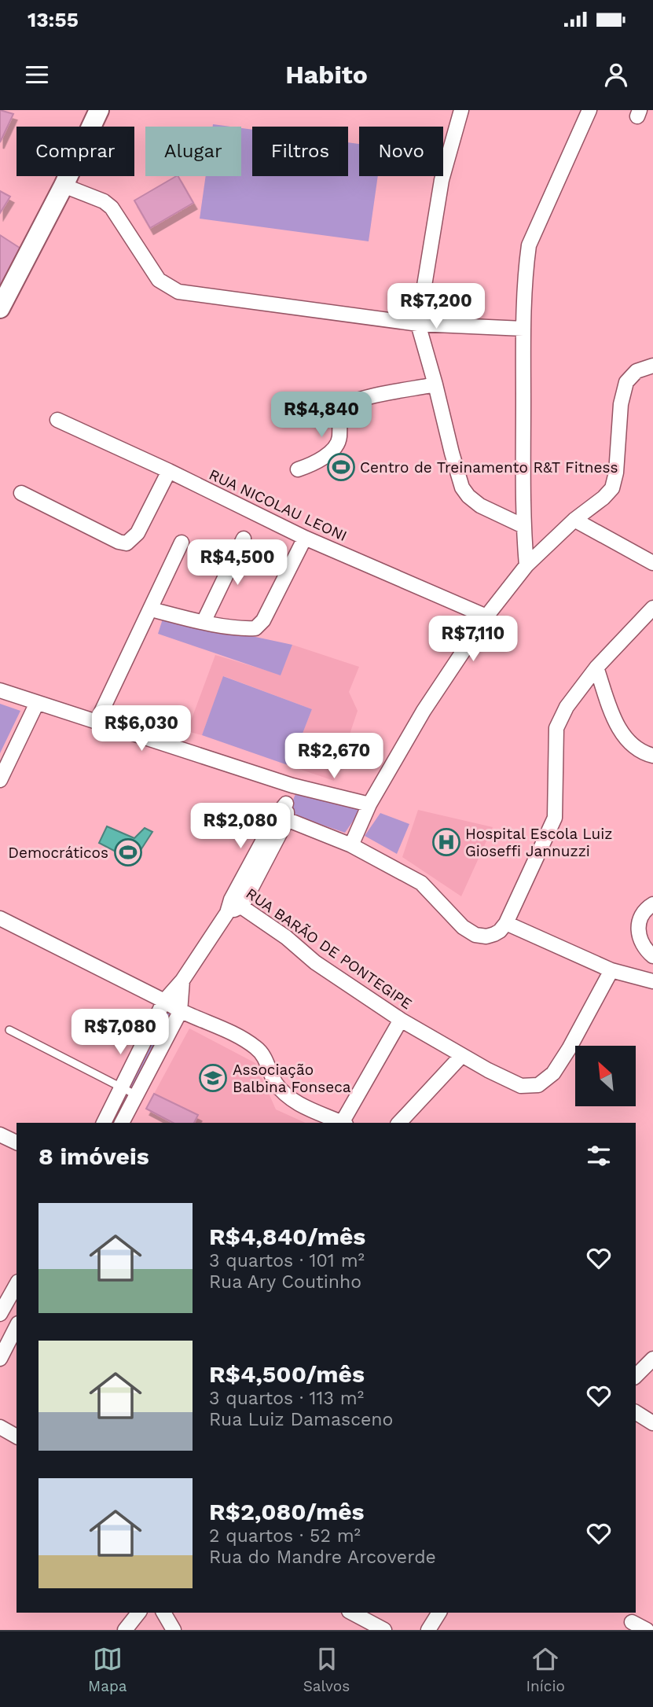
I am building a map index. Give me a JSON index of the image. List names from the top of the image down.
{
  "streets": {
    "street": ["RUA NICOLAU LEONI", "RUA BARÃO DE PONTEGIPE"]
  },
  "places": {
    "sports": ["Centro de Treinamento R&T Fitness", "Democráticos"],
    "hospital": ["Hospital Escola Luiz Gioseffi Jannuzzi"],
    "school or university": ["Associação Balbina Fonseca"]
  },
  "north": "top left",
  "page": {
    "status": "13:55",
    "header": "Habito",
    "chip": [
      "Comprar",
      "Alugar",
      "Filtros",
      "Novo"
    ],
    "price": [
      "R$7,200",
      "R$4,840",
      "R$4,500",
      "R$7,110",
      "R$6,030",
      "R$2,670",
      "R$2,080",
      "R$7,080"
    ],
    "heading": "8 imóveis",
    "list": [
      {
        "name": "R$4,840/mês",
        "note": "3 quartos · 101 m² · Rua Ary Coutinho"
      },
      {
        "name": "R$4,500/mês",
        "note": "3 quartos · 113 m² · Rua Luiz Damasceno"
      },
      {
        "name": "R$2,080/mês",
        "note": "2 quartos · 52 m² · Rua do Mandre Arcoverde"
      }
    ],
    "tabs": ["Mapa", "Salvos", "Início"]
  }
}
